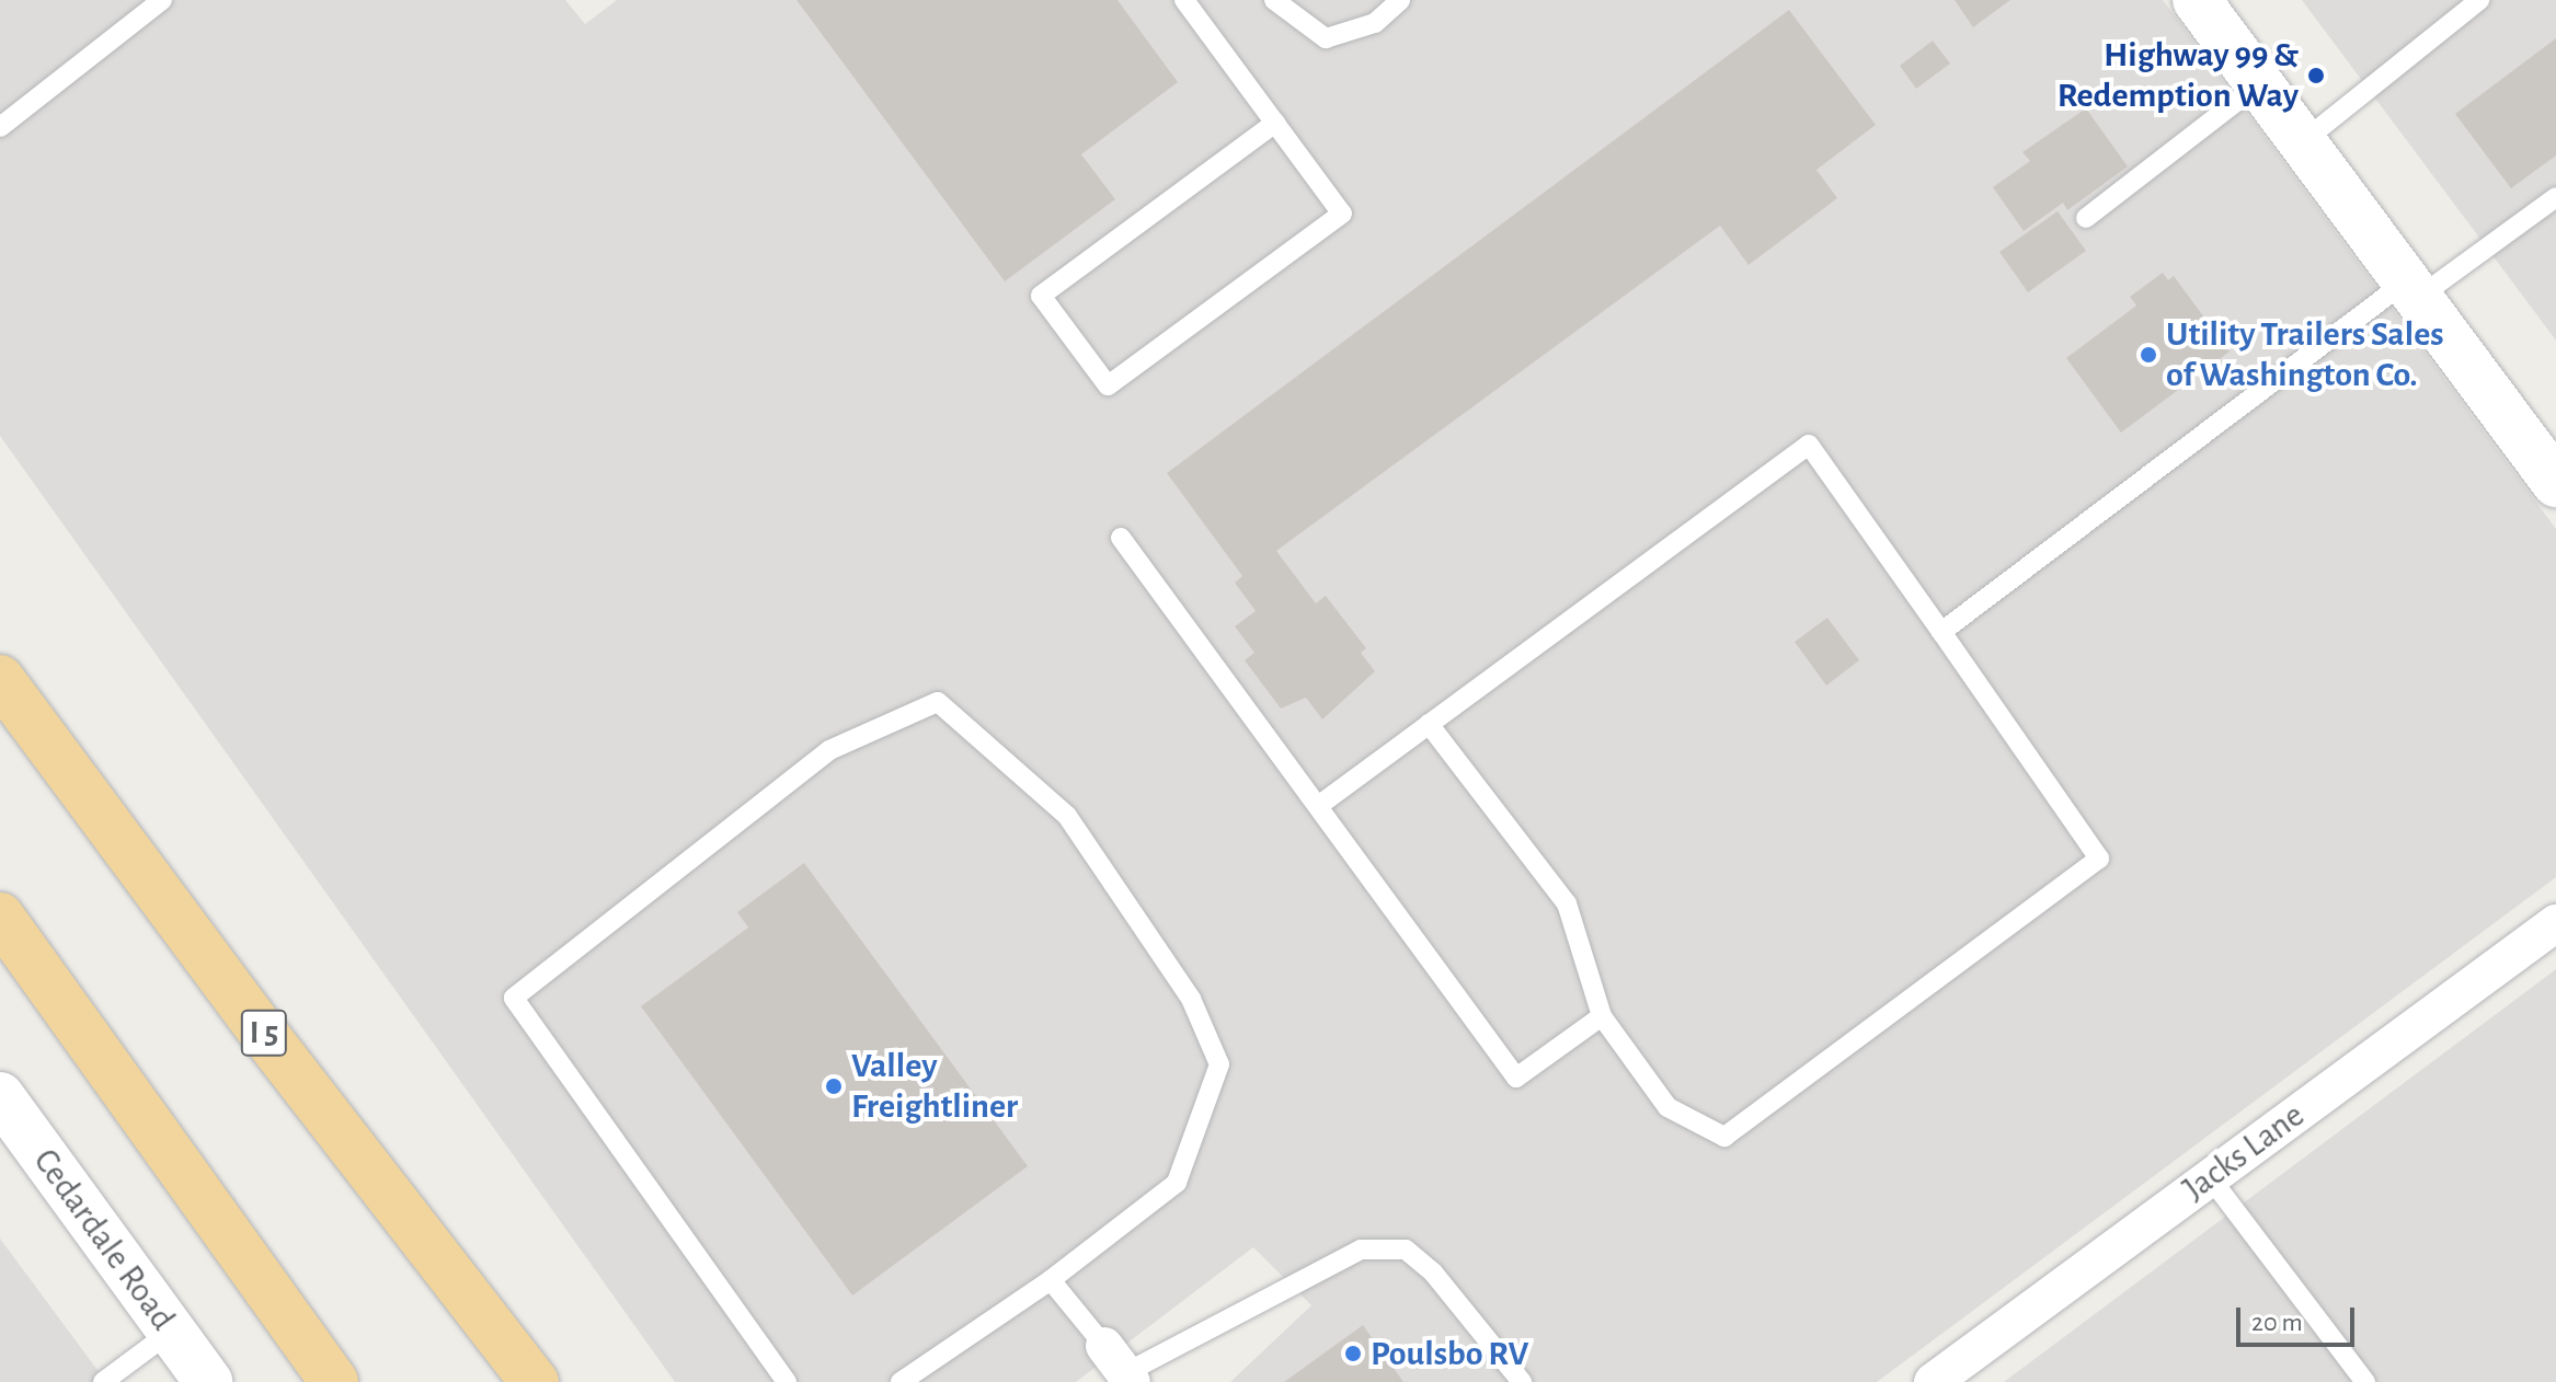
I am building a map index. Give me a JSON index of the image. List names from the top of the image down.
{
  "streets": {
    "highway": ["I 5"],
    "street": ["Jacks Lane", "Cedardale Road"]
  },
  "places": [
    "Highway 99 & Redemption Way",
    "Utility Trailers Sales of Washington Co.",
    "Valley Freightliner",
    "Poulsbo RV"
  ],
  "scale_bar": "20 m"
}
